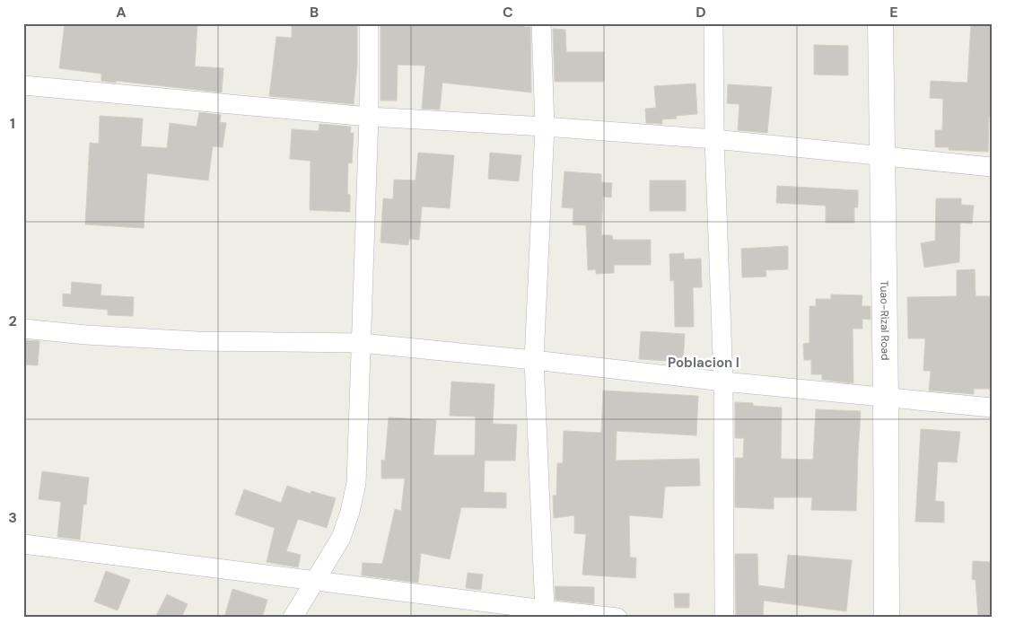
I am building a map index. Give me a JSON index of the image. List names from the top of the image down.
{
  "streets": {
    "main road": ["Tuao-Rizal Road"]
  },
  "districts": ["Poblacion I"],
  "grid": {
    "columns": [
      "A",
      "B",
      "C",
      "D",
      "E"
    ],
    "rows": ["1", "2", "3"]
  }
}
